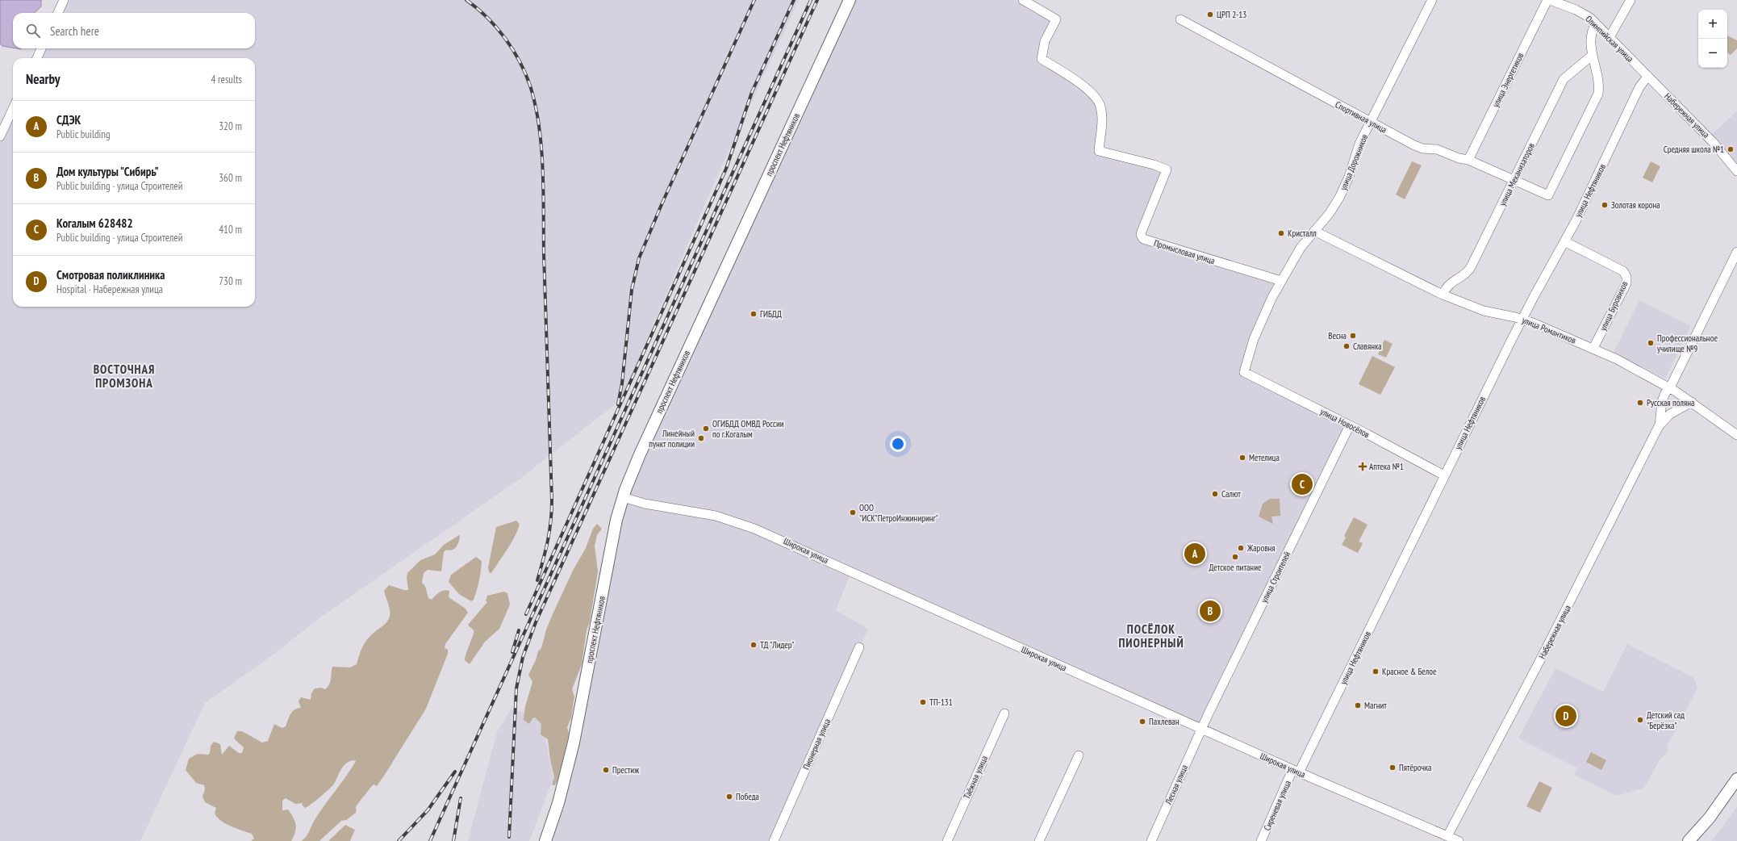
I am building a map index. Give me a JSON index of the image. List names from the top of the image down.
{
  "streets": {
    "main road": ["проспект Нефтяников"],
    "street": [
      "Олимпийская улица",
      "улица Энергетиков",
      "Набережная улица",
      "Спортивная улица",
      "улица Дорожников",
      "улица Механизаторов",
      "улица Нефтяников",
      "Промысловая улица",
      "улица Буровиков",
      "улица Романтиков",
      "улица Новосёлов",
      "Широкая улица",
      "улица Строителей",
      "Пионерная улица",
      "Таёжная улица",
      "Лесная улица",
      "Сиреневая улица"
    ]
  },
  "crossings": [
    ["Олимпийская улица", "улица Энергетиков"],
    ["Олимпийская улица", "Набережная улица"],
    ["Олимпийская улица", "улица Нефтяников"],
    ["улица Энергетиков", "Спортивная улица"],
    ["Набережная улица", "улица Нефтяников"],
    ["Набережная улица", "улица Романтиков"],
    ["Набережная улица", "Широкая улица"],
    ["Спортивная улица", "улица Дорожников"],
    ["Спортивная улица", "улица Механизаторов"],
    ["проспект Нефтяников", "Широкая улица"],
    ["улица Дорожников", "Промысловая улица"],
    ["улица Дорожников", "улица Романтиков"],
    ["улица Дорожников", "улица Новосёлов"],
    ["улица Механизаторов", "улица Романтиков"],
    ["улица Нефтяников", "улица Буровиков"],
    ["улица Нефтяников", "улица Романтиков"],
    ["улица Нефтяников", "улица Новосёлов"],
    ["улица Нефтяников", "Широкая улица"],
    ["улица Нефтяников", "Сиреневая улица"],
    ["улица Буровиков", "улица Романтиков"],
    ["улица Новосёлов", "улица Строителей"],
    ["Широкая улица", "улица Строителей"],
    ["Широкая улица", "Лесная улица"],
    ["Широкая улица", "Сиреневая улица"],
    ["улица Строителей", "Лесная улица"]
  ],
  "districts": ["ВОСТОЧНАЯ ПРОМЗОНА", "ПОСЁЛОК ПИОНЕРНЫЙ"],
  "places": {
    "other": [
      "ЦРП 2-13",
      "Средняя школа №1",
      "Золотая корона",
      "Кристалл",
      "ГИБДД",
      "Весна",
      "Профессиональное училище №9",
      "Славянка",
      "Русская поляна",
      "ОГИБДД ОМВД России по г.Когалым",
      "Линейный пункт полиции",
      "Метелица",
      "Салют",
      "ООО \"ИСК\"ПетроИнжиниринг\"",
      "Жаровня",
      "Детское питание",
      "ТД \"Лидер\"",
      "Красное & Белое",
      "ТП-131",
      "Магнит",
      "Детский сад \"Берёзка\"",
      "Пахлеван",
      "Пятёрочка",
      "Престиж",
      "Победа"
    ],
    "health": ["Аптека №1"]
  },
  "page": {
    "map_buttons": ["+", "−"],
    "search": "Search here",
    "heading": ["Nearby", "4 results"],
    "list": [
      {
        "mark": "A",
        "name": "СДЭК",
        "note": "Public building",
        "value": "320 m"
      },
      {
        "mark": "B",
        "name": "Дом культуры \"Сибирь\"",
        "note": "Public building · улица Строителей",
        "value": "360 m"
      },
      {
        "mark": "C",
        "name": "Когалым 628482",
        "note": "Public building · улица Строителей",
        "value": "410 m"
      },
      {
        "mark": "D",
        "name": "Смотровая поликлиника",
        "note": "Hospital · Набережная улица",
        "value": "730 m"
      }
    ],
    "pins": [
      "C",
      "A",
      "B",
      "D"
    ]
  }
}
